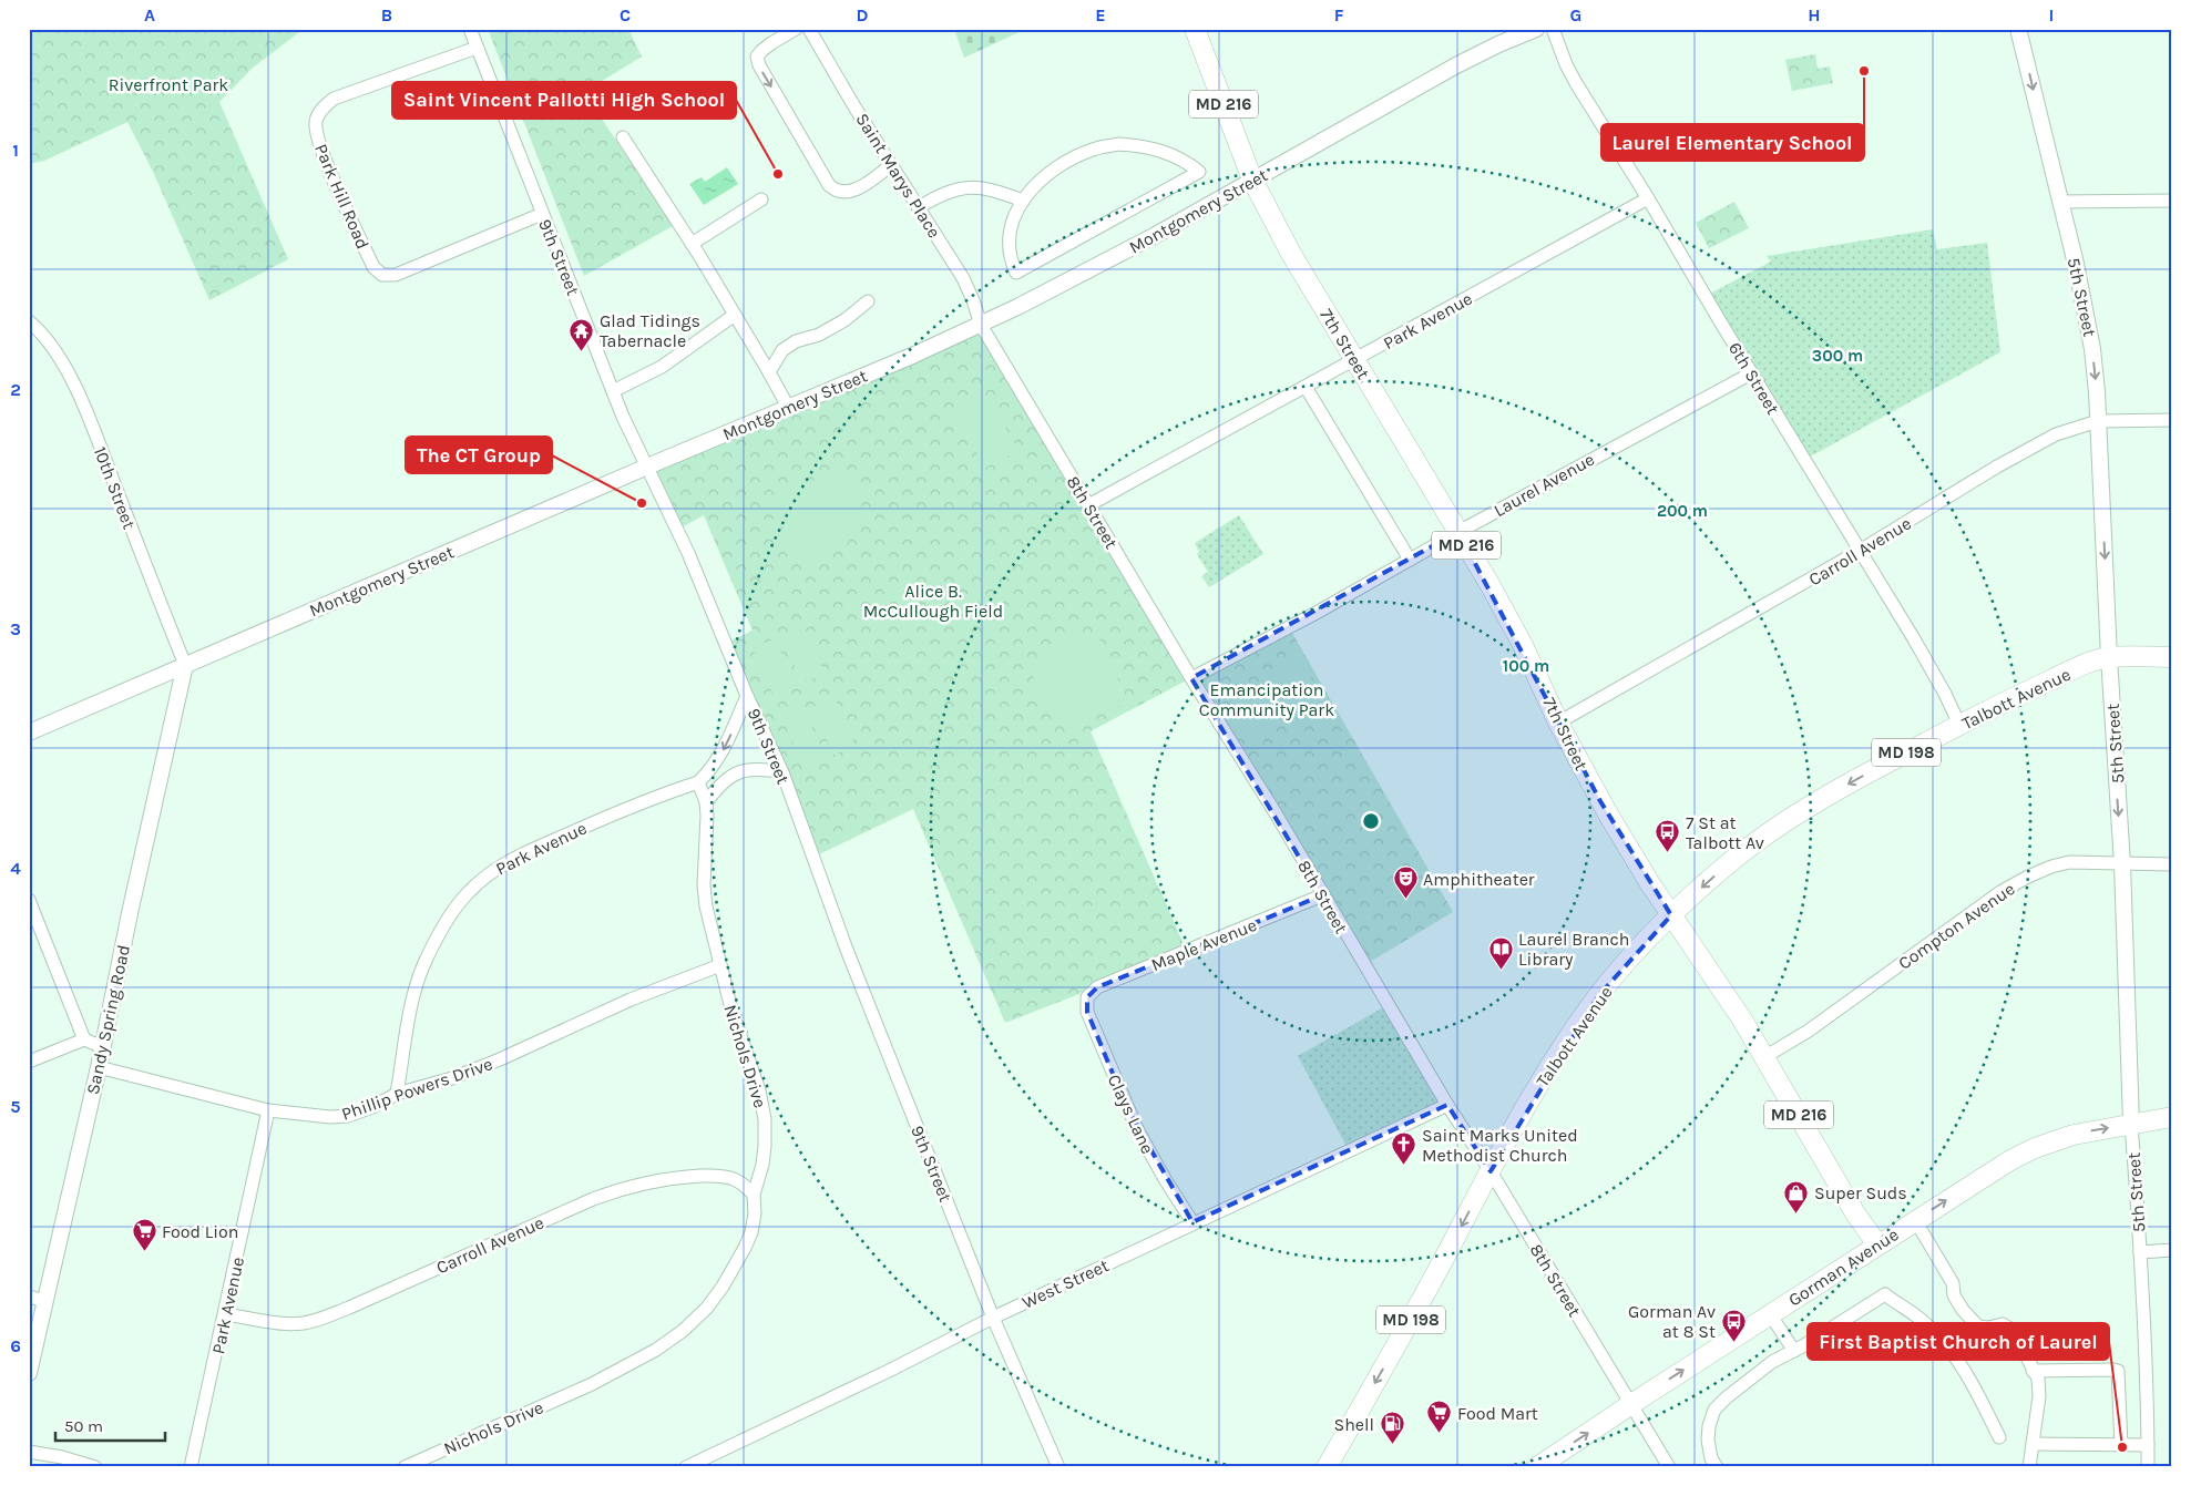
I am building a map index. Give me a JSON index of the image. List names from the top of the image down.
{
  "streets": {
    "main road": [
      "MD 216",
      "7th Street",
      "Talbott Avenue",
      "MD 198",
      "Gorman Avenue"
    ],
    "street": [
      "Saint Marys Place",
      "Park Hill Road",
      "Montgomery Street",
      "9th Street",
      "5th Street",
      "Park Avenue",
      "6th Street",
      "Laurel Avenue",
      "10th Street",
      "8th Street",
      "Carroll Avenue",
      "Compton Avenue",
      "Maple Avenue",
      "Sandy Spring Road",
      "Nichols Drive",
      "Phillip Powers Drive",
      "Clays Lane",
      "West Street"
    ]
  },
  "crossings": [
    ["Saint Marys Place", "Montgomery Street"],
    ["Saint Marys Place", "8th Street"],
    ["Park Hill Road", "9th Street"],
    ["Montgomery Street", "9th Street"],
    ["Montgomery Street", "7th Street"],
    ["Montgomery Street", "10th Street"],
    ["Montgomery Street", "8th Street"],
    ["Montgomery Street", "Sandy Spring Road"],
    ["9th Street", "Park Avenue"],
    ["9th Street", "West Street"],
    ["5th Street", "Carroll Avenue"],
    ["5th Street", "Talbott Avenue"],
    ["5th Street", "Compton Avenue"],
    ["5th Street", "Gorman Avenue"],
    ["Park Avenue", "7th Street"],
    ["Park Avenue", "6th Street"],
    ["Park Avenue", "8th Street"],
    ["Park Avenue", "Carroll Avenue"],
    ["Park Avenue", "Nichols Drive"],
    ["Park Avenue", "Phillip Powers Drive"],
    ["7th Street", "Laurel Avenue"],
    ["7th Street", "Carroll Avenue"],
    ["7th Street", "Talbott Avenue"],
    ["7th Street", "Compton Avenue"],
    ["7th Street", "Gorman Avenue"],
    ["6th Street", "Laurel Avenue"],
    ["6th Street", "Carroll Avenue"],
    ["6th Street", "Talbott Avenue"],
    ["Laurel Avenue", "8th Street"],
    ["10th Street", "Sandy Spring Road"],
    ["8th Street", "Talbott Avenue"],
    ["8th Street", "Maple Avenue"],
    ["8th Street", "Gorman Avenue"],
    ["8th Street", "West Street"],
    ["Carroll Avenue", "Nichols Drive"],
    ["Maple Avenue", "Clays Lane"],
    ["Sandy Spring Road", "Phillip Powers Drive"],
    ["Nichols Drive", "Phillip Powers Drive"],
    ["Clays Lane", "West Street"]
  ],
  "one_way": ["5th Street", "Talbott Avenue", "Gorman Avenue"],
  "parks": ["Riverfront Park", "Alice B. McCullough Field", "Emancipation Community Park"],
  "places": {
    "other": [
      "Laurel Elementary School",
      "Saint Vincent Pallotti High School",
      "The CT Group",
      "First Baptist Church of Laurel"
    ],
    "temple": ["Glad Tidings Tabernacle"],
    "bus stop": ["7 St at Talbott Av", "Gorman Av at 8 St"],
    "theatre": ["Amphitheater"],
    "library": ["Laurel Branch Library"],
    "church": ["Saint Marks United Methodist Church"],
    "shop": ["Super Suds"],
    "supermarket": ["Food Lion", "Food Mart"],
    "fuel station": ["Shell"]
  },
  "scale_bar": "50 m",
  "grid": {
    "columns": [
      "A",
      "B",
      "C",
      "D",
      "E",
      "F",
      "G",
      "H",
      "I"
    ],
    "rows": [
      "1",
      "2",
      "3",
      "4",
      "5",
      "6"
    ]
  },
  "rings": ["300 m", "200 m", "100 m"]
}
